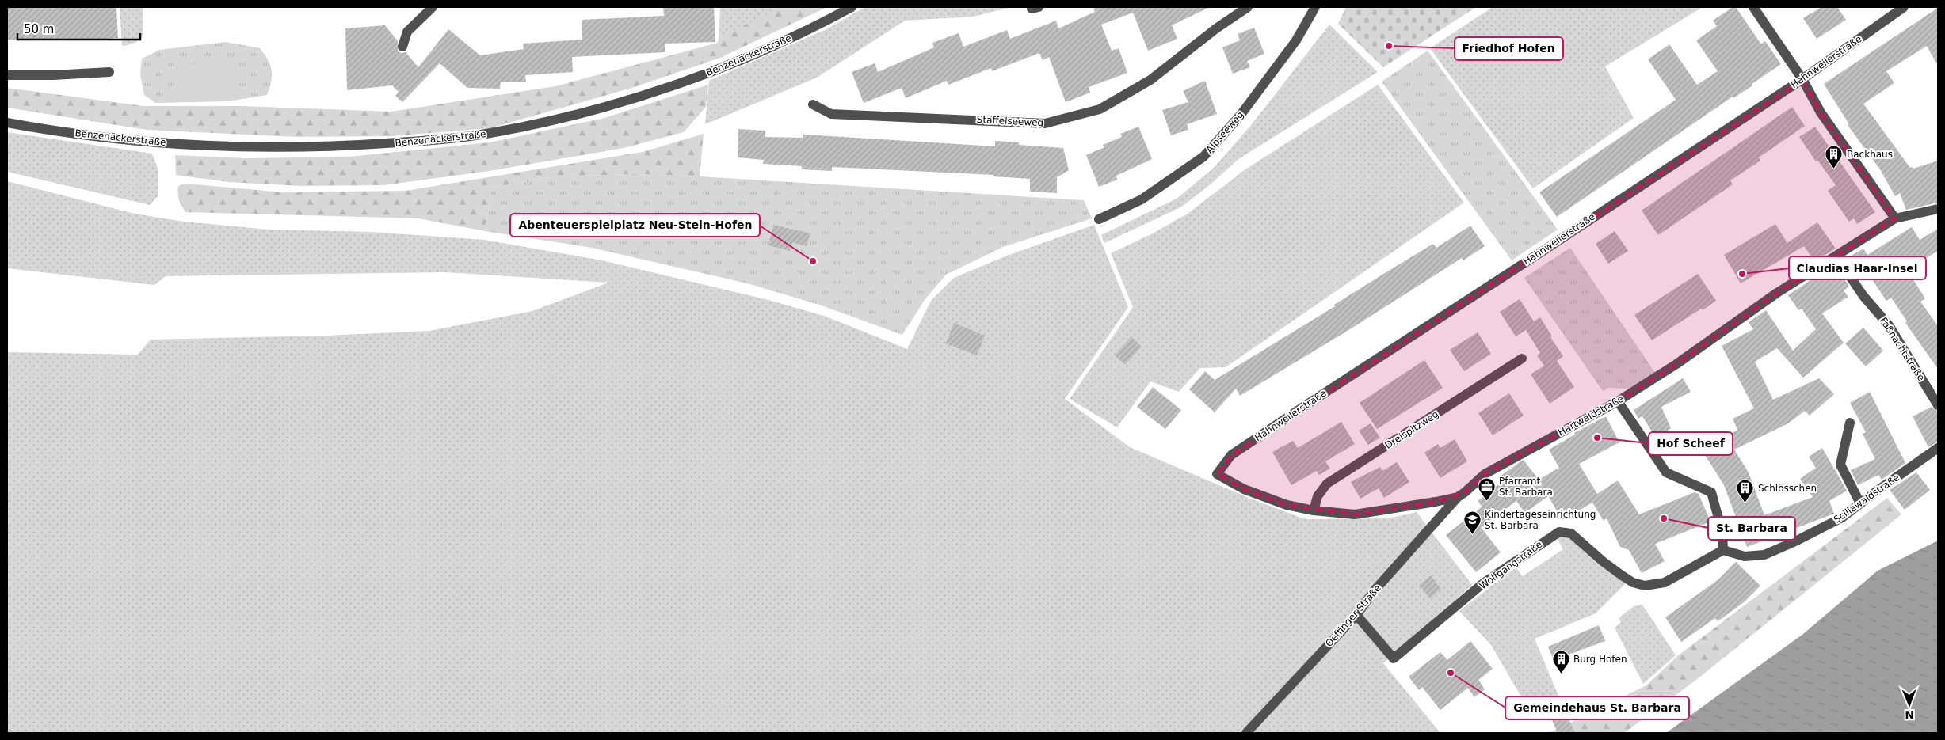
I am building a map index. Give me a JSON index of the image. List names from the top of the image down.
{
  "streets": {
    "street": [
      "Benzenäckerstraße",
      "Hahnweilerstraße",
      "Staffelseeweg",
      "Alpseeweg",
      "Faßnachtstraße",
      "Hartwaldstraße",
      "Dreispitzweg",
      "Scillawaldstraße",
      "Wolfgangstraße",
      "Oeffinger Straße"
    ]
  },
  "crossings": [
    ["Hahnweilerstraße", "Hartwaldstraße"],
    ["Faßnachtstraße", "Hartwaldstraße"],
    ["Hartwaldstraße", "Dreispitzweg"],
    ["Hartwaldstraße", "Oeffinger Straße"],
    ["Scillawaldstraße", "Wolfgangstraße"],
    ["Wolfgangstraße", "Oeffinger Straße"]
  ],
  "places": {
    "other": [
      "Friedhof Hofen",
      "Abenteuerspielplatz Neu-Stein-Hofen",
      "Claudias Haar-Insel",
      "Hof Scheef",
      "St. Barbara",
      "Gemeindehaus St. Barbara"
    ],
    "building": ["Backhaus", "Schlösschen", "Burg Hofen"],
    "office": ["Pfarramt St. Barbara"],
    "school or university": ["Kindertageseinrichtung St. Barbara"]
  },
  "scale_bar": "50 m",
  "north": "bottom"
}
